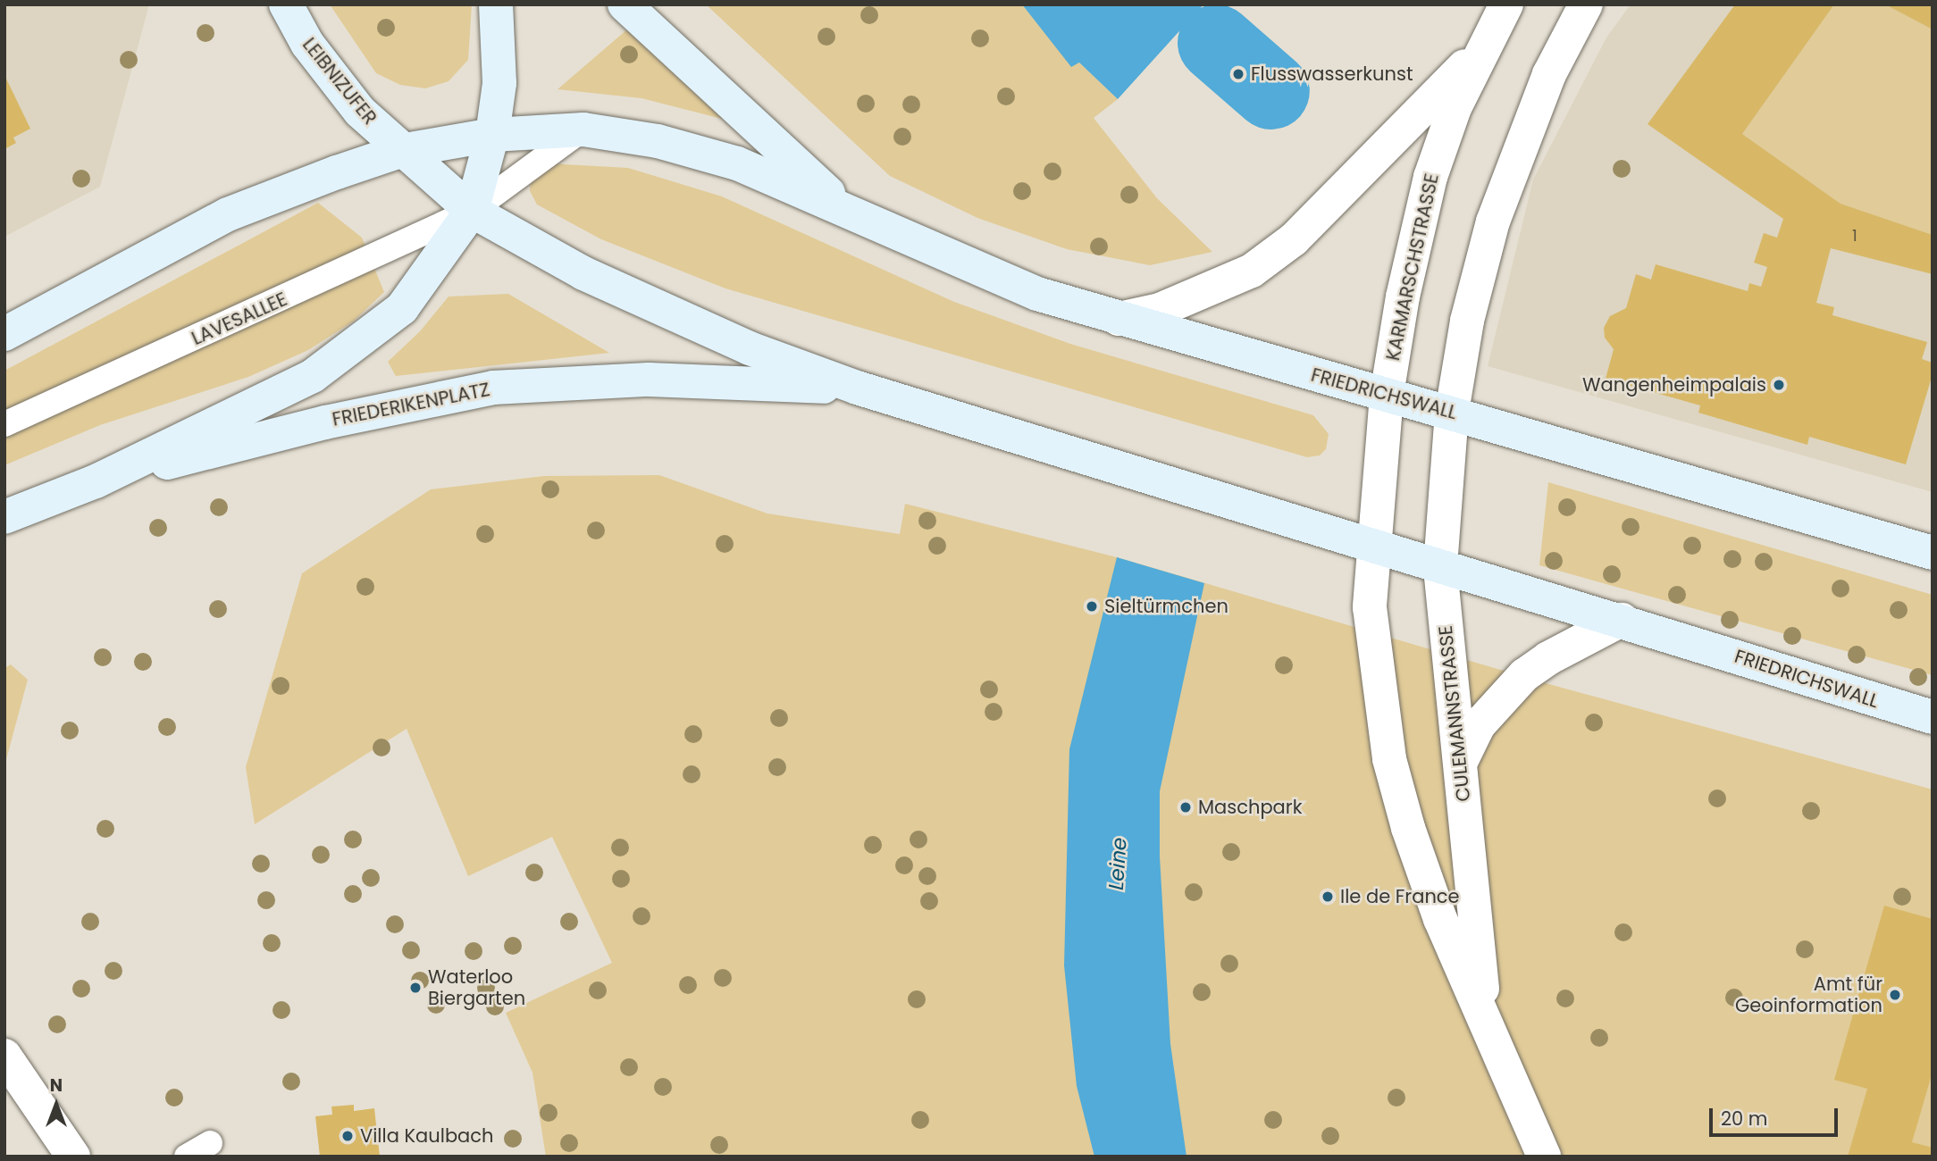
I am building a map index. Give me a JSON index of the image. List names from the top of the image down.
{
  "streets": {
    "main road": ["LEIBNIZUFER", "FRIEDRICHSWALL", "FRIEDERIKENPLATZ"],
    "street": ["KARMARSCHSTRASSE", "CULEMANNSTRASSE"],
    "lane": ["LAVESALLEE"]
  },
  "crossings": [
    ["KARMARSCHSTRASSE", "FRIEDRICHSWALL"],
    ["KARMARSCHSTRASSE", "CULEMANNSTRASSE"],
    ["FRIEDRICHSWALL", "FRIEDERIKENPLATZ"],
    ["FRIEDRICHSWALL", "CULEMANNSTRASSE"]
  ],
  "water": ["Leine"],
  "places": [
    "Flusswasserkunst",
    "Wangenheimpalais",
    "Sieltürmchen",
    "Maschpark",
    "Ile de France",
    "Waterloo Biergarten",
    "Amt für Geoinformation",
    "Villa Kaulbach"
  ],
  "house_numbers": ["1"],
  "scale_bar": "20 m",
  "north": "top"
}
